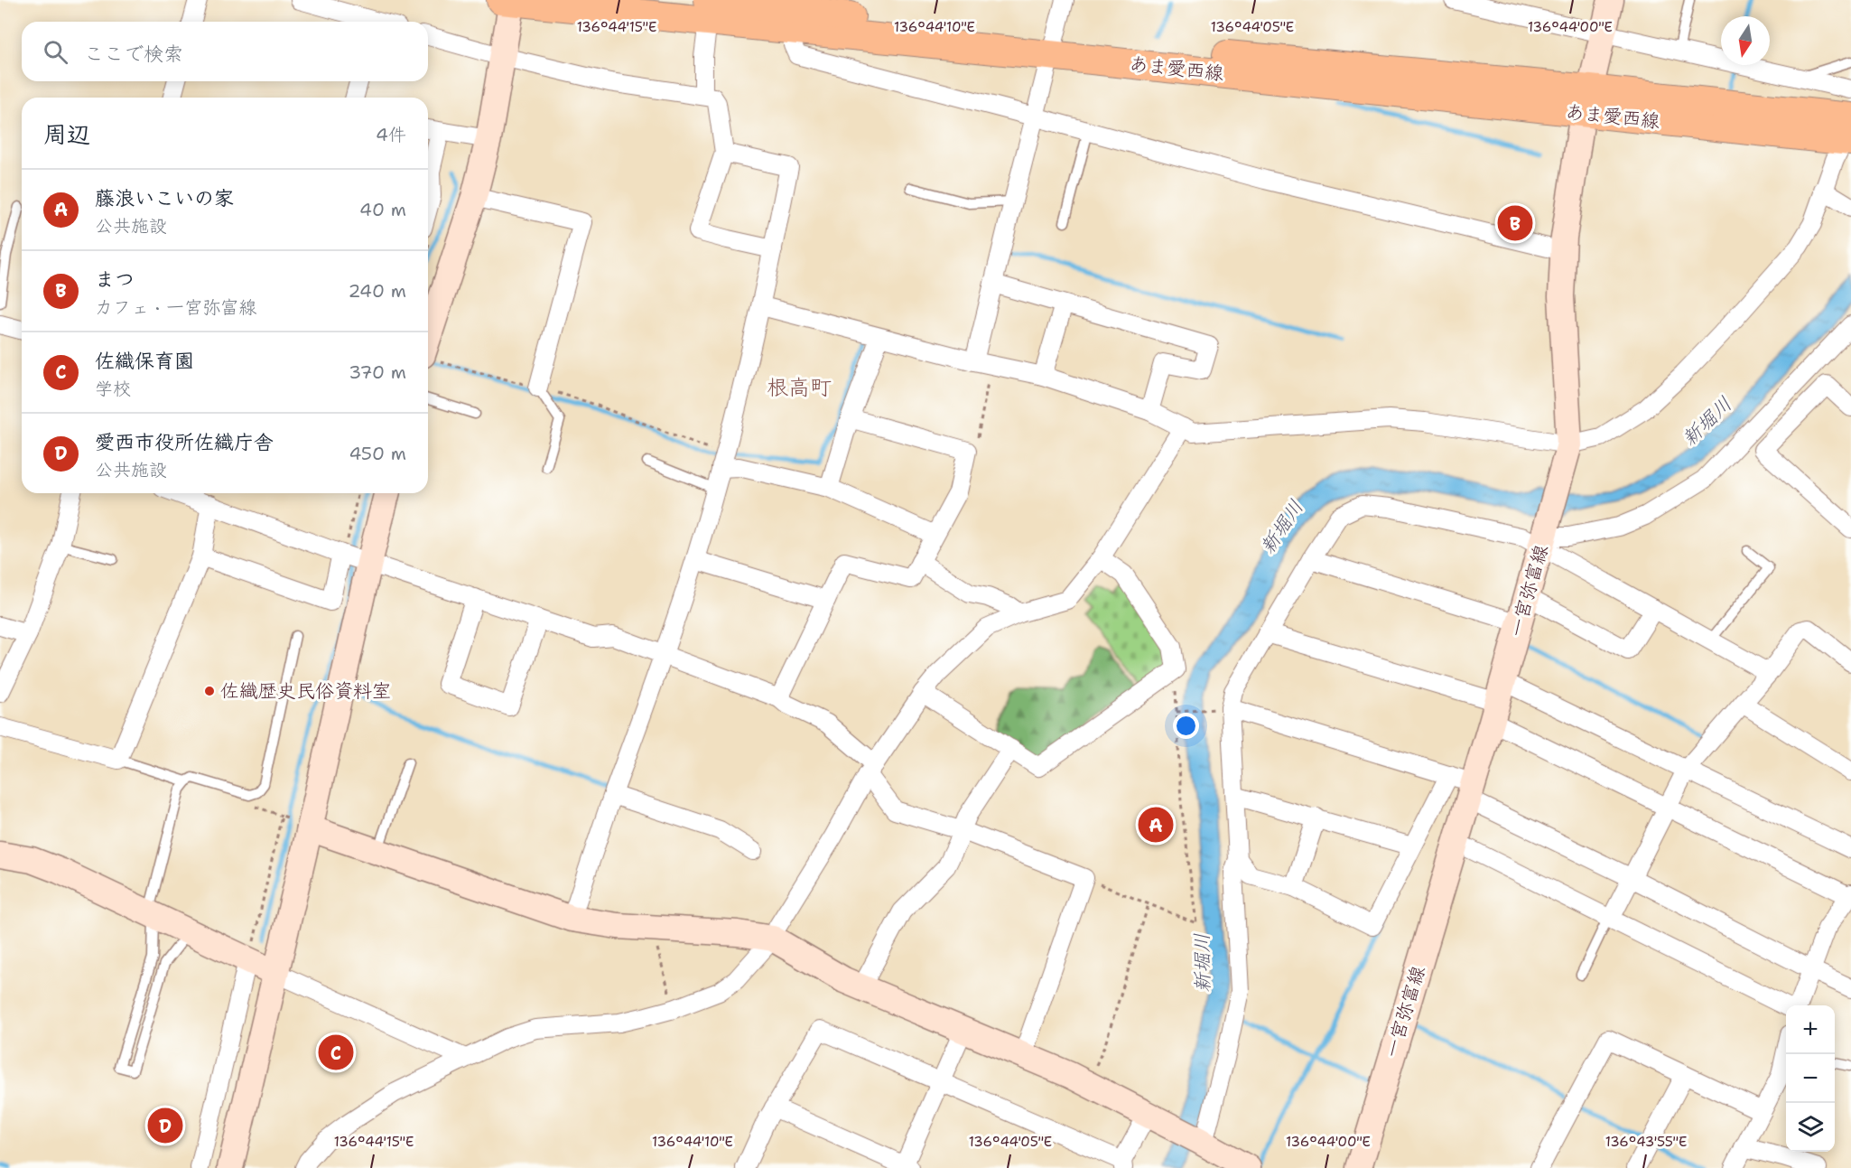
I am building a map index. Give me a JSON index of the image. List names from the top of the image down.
{
  "streets": {
    "main road": ["あま愛西線"],
    "street": ["一宮弥富線"]
  },
  "crossings": [
    ["あま愛西線", "一宮弥富線"]
  ],
  "districts": ["根高町"],
  "water": ["新堀川"],
  "places": ["佐織歴史民俗資料室"],
  "north": "bottom",
  "page": {
    "search": "ここで検索",
    "heading": ["周辺", "4件"],
    "list": [
      {
        "mark": "A",
        "name": "藤浪いこいの家",
        "note": "公共施設",
        "value": "40 m"
      },
      {
        "mark": "B",
        "name": "まつ",
        "note": "カフェ · 一宮弥富線",
        "value": "240 m"
      },
      {
        "mark": "C",
        "name": "佐織保育園",
        "note": "学校",
        "value": "370 m"
      },
      {
        "mark": "D",
        "name": "愛西市役所佐織庁舎",
        "note": "公共施設",
        "value": "450 m"
      }
    ],
    "pins": [
      "B",
      "A",
      "C",
      "D"
    ],
    "map_buttons": ["+", "−"]
  },
  "coordinates": [
    "136°44'15\"E",
    "136°44'10\"E",
    "136°44'05\"E",
    "136°44'00\"E",
    "136°43'55\"E"
  ]
}
